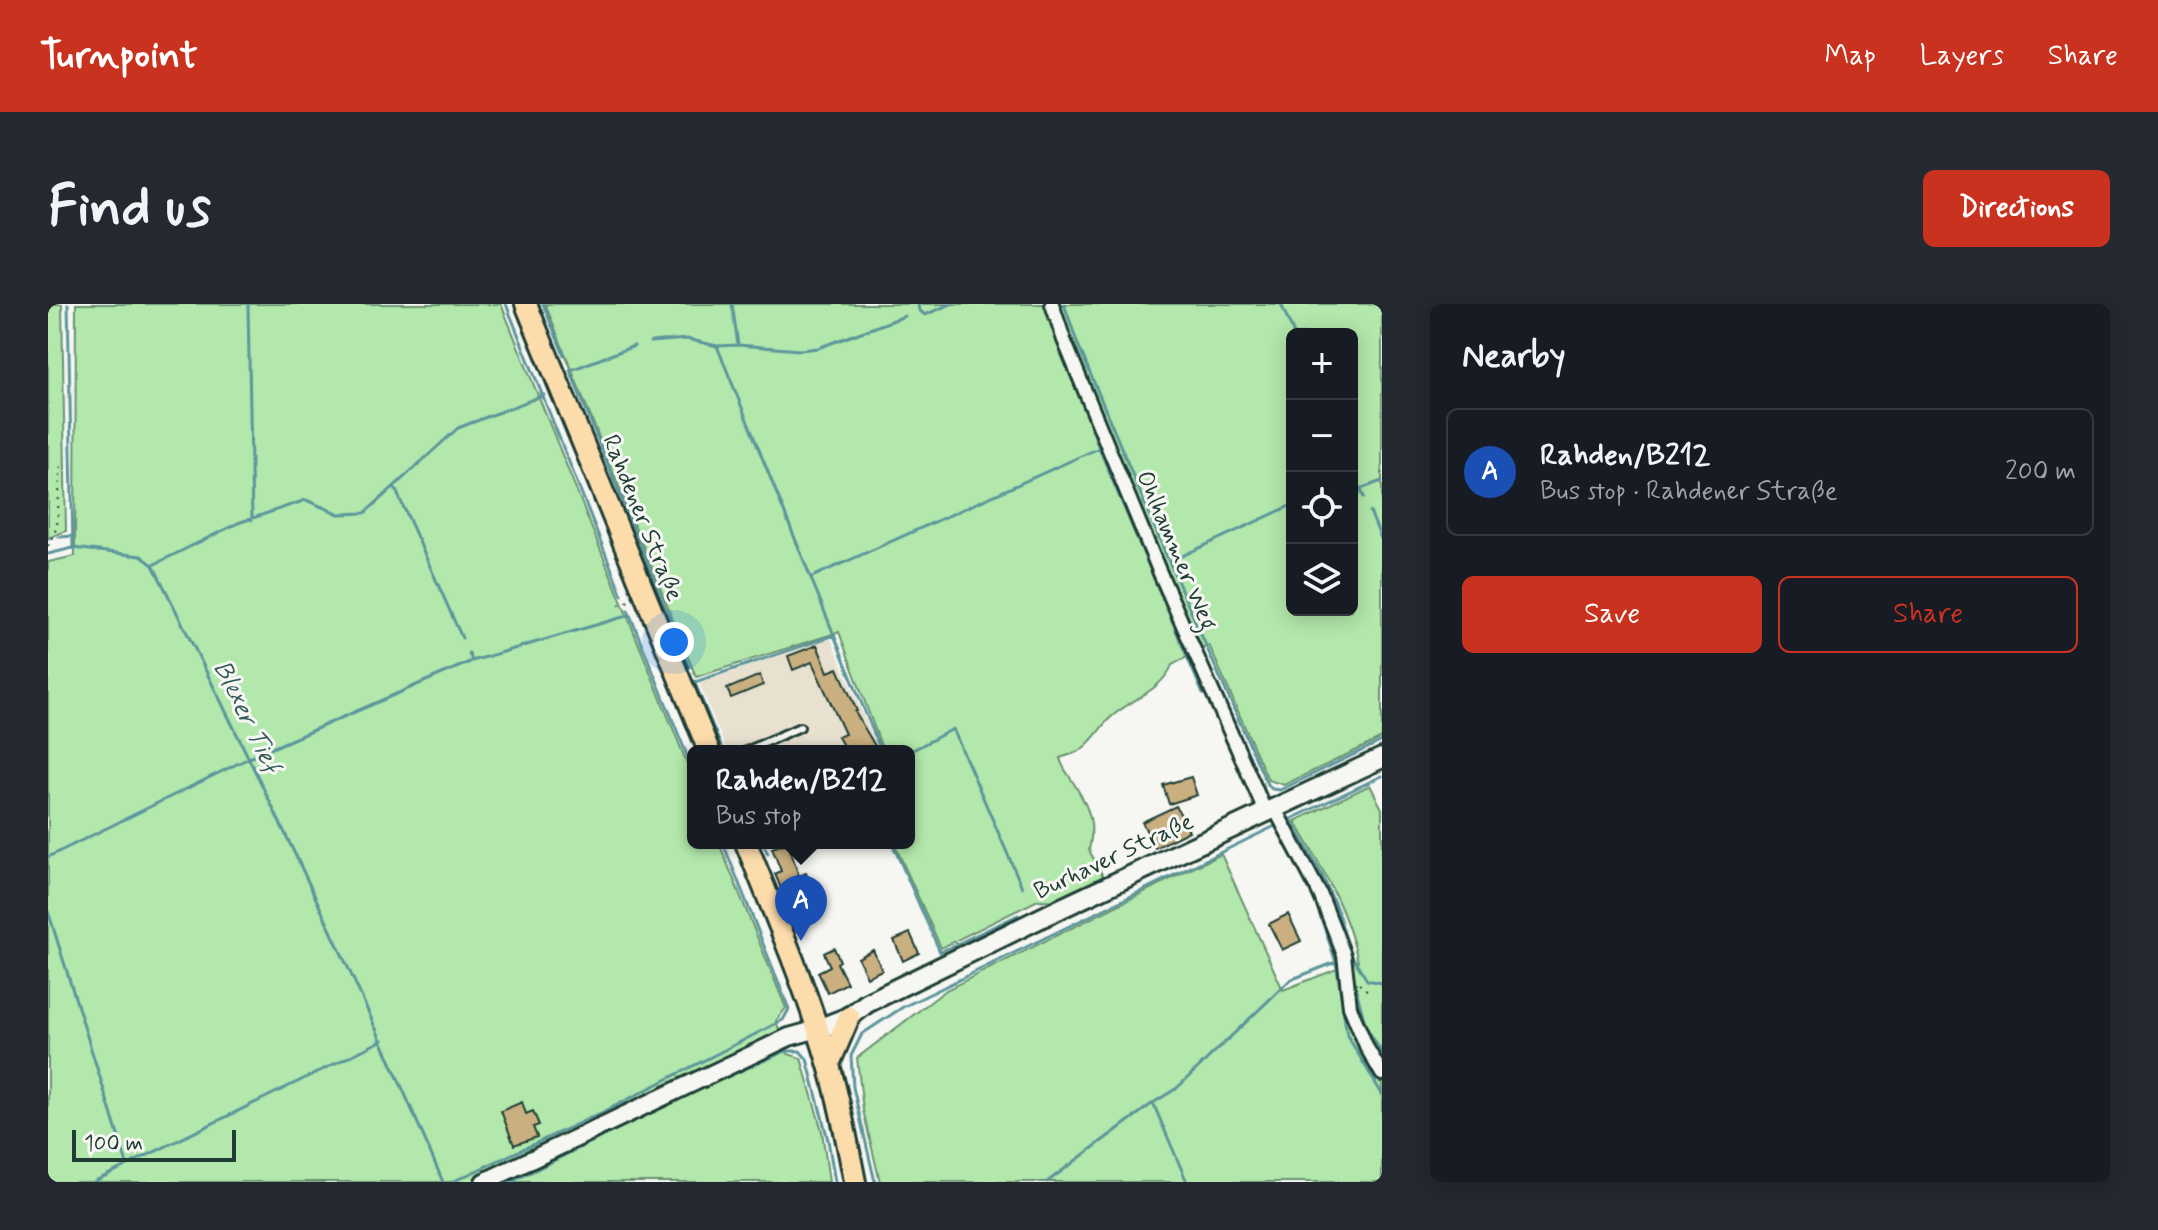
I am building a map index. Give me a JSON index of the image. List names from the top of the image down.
{
  "streets": {
    "main road": ["Rahdener Straße", "Burhaver Straße"],
    "street": ["Ohlhammer Weg"]
  },
  "crossings": [
    ["Ohlhammer Weg", "Burhaver Straße"]
  ],
  "water": ["Blexer Tief"],
  "scale_bar": "100 m",
  "page": {
    "header": "Turnpoint",
    "nav": ["Map", "Layers", "Share"],
    "buttons": [
      "Directions",
      ["Save", "Share"]
    ],
    "title": "Find us",
    "heading": "Nearby",
    "map_buttons": ["+", "−"],
    "list": [
      {
        "mark": "A",
        "name": "Rahden/B212",
        "note": "Bus stop · Rahdener Straße",
        "value": "200 m"
      }
    ],
    "popup": ["Rahden/B212", "Bus stop"],
    "pins": "A",
    "scale": "100 m"
  }
}
